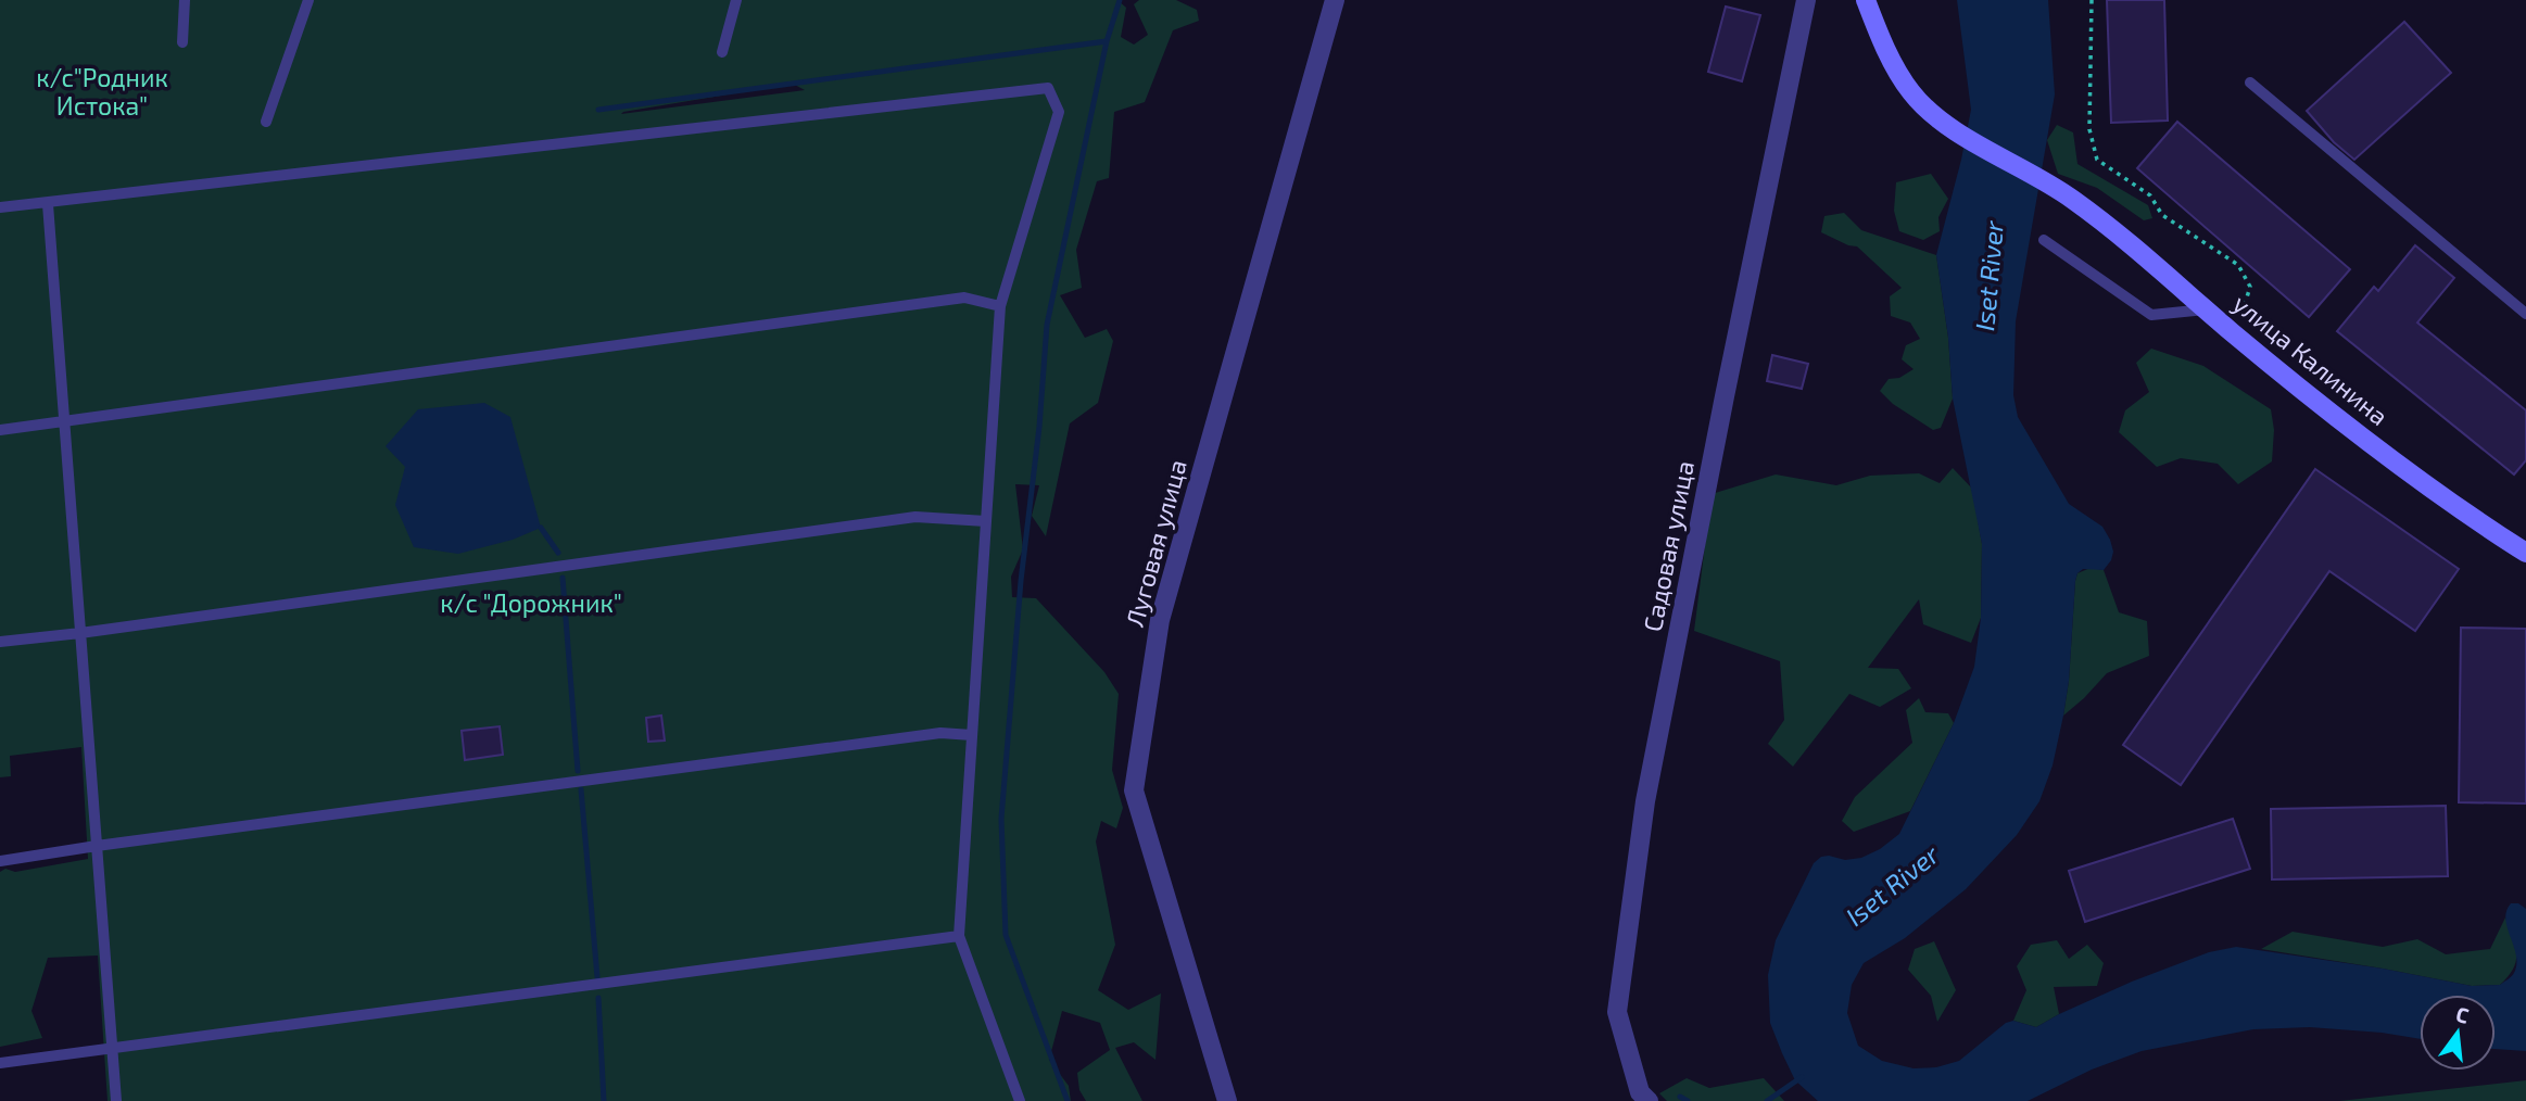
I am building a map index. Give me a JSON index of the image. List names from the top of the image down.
{
  "streets": {
    "main road": ["улица Калинина"],
    "street": ["Луговая улица", "Садовая улица"]
  },
  "water": ["Iset River"],
  "parks": ["к/с\"Родник Истока\"", "к/с \"Дорожник\""],
  "north": "top"
}
